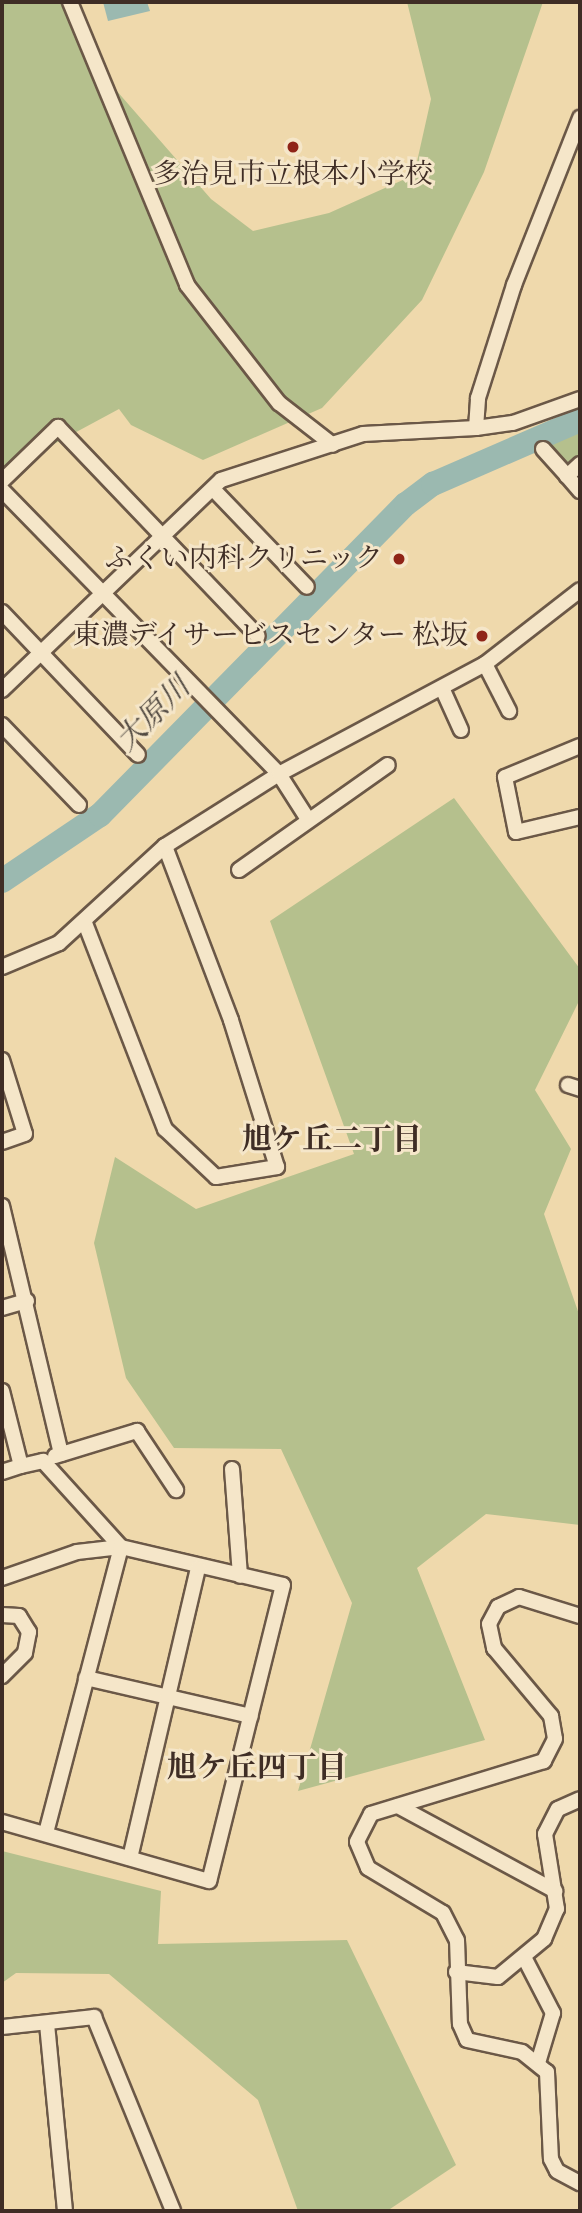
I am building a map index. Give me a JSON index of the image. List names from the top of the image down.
{
  "districts": ["旭ケ丘二丁目", "旭ケ丘四丁目"],
  "water": ["大原川"],
  "places": ["多治見市立根本小学校", "ふくい内科クリニック", "東濃デイサービスセンター 松坂"]
}
